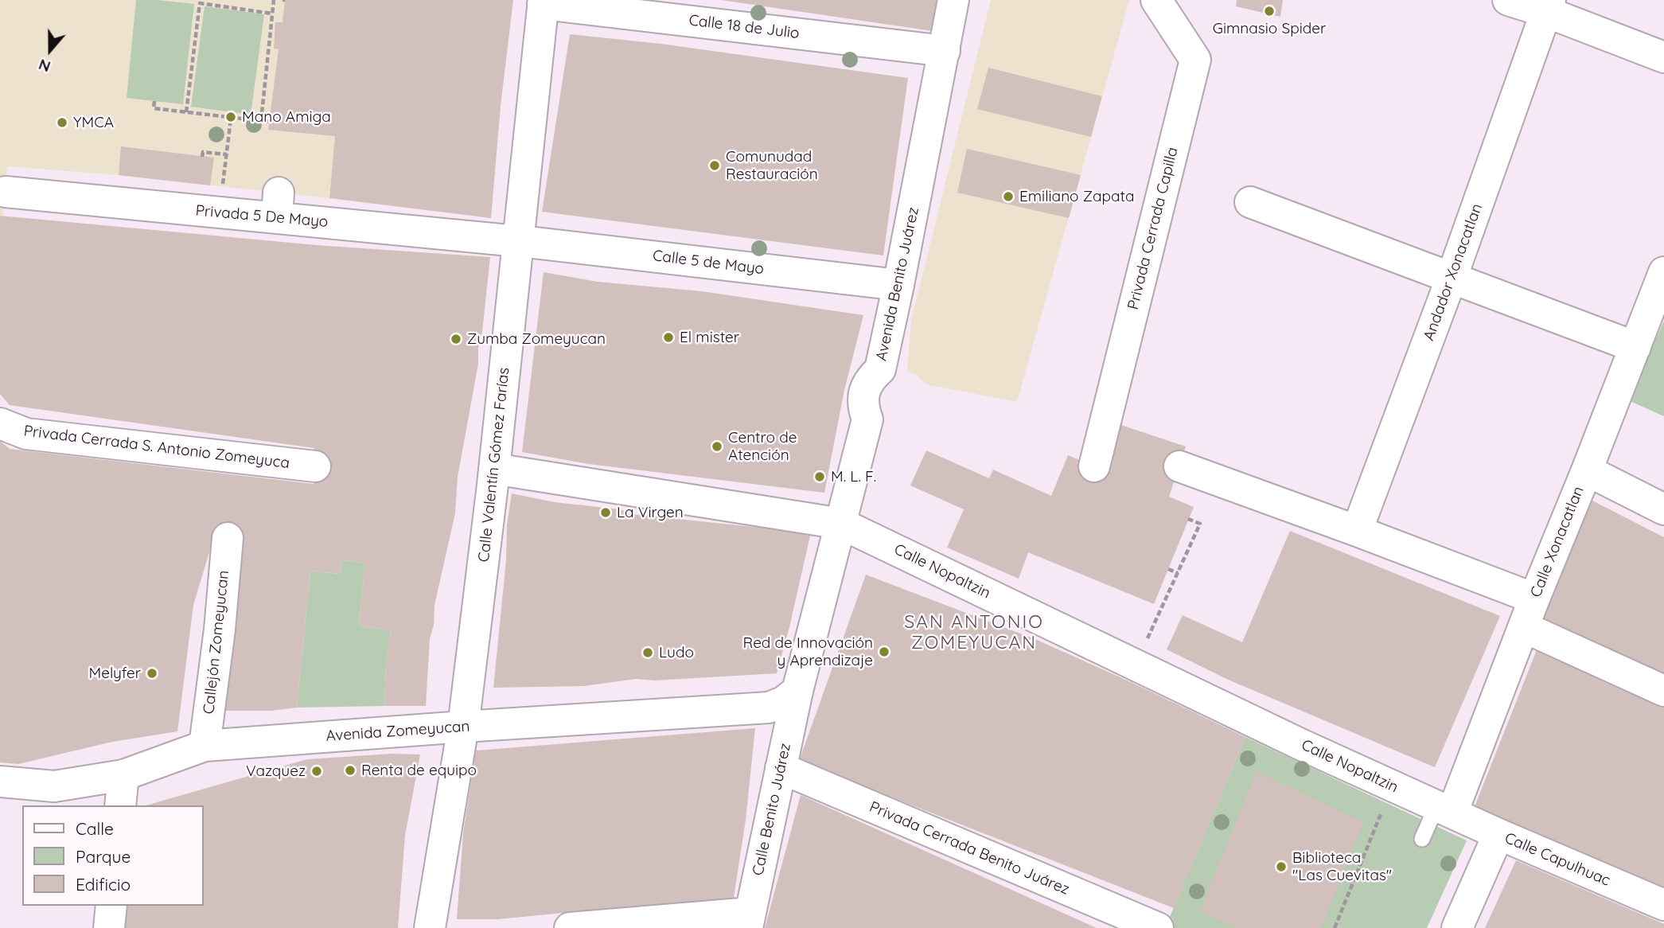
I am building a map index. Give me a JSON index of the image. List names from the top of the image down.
{
  "streets": {
    "street": [
      "Calle 18 de Julio",
      "Privada 5 De Mayo",
      "Privada Cerrada Capilla",
      "Calle 5 de Mayo",
      "Andador Xonacatlan",
      "Avenida Benito Juárez",
      "Privada Cerrada S. Antonio Zomeyuca",
      "Calle Valentín Gómez Farías",
      "Calle Xonacatlan",
      "Calle Nopaltzin",
      "Callejón Zomeyucan",
      "Avenida Zomeyucan",
      "Calle Benito Juárez",
      "Privada Cerrada Benito Juárez",
      "Calle Capulhuac"
    ]
  },
  "crossings": [
    ["Calle 18 de Julio", "Avenida Benito Juárez"],
    ["Calle 18 de Julio", "Calle Valentín Gómez Farías"],
    ["Privada 5 De Mayo", "Calle 5 de Mayo"],
    ["Privada 5 De Mayo", "Calle Valentín Gómez Farías"],
    ["Calle 5 de Mayo", "Avenida Benito Juárez"],
    ["Calle 5 de Mayo", "Calle Valentín Gómez Farías"],
    ["Avenida Benito Juárez", "Calle Nopaltzin"],
    ["Avenida Benito Juárez", "Avenida Zomeyucan"],
    ["Avenida Benito Juárez", "Calle Benito Juárez"],
    ["Calle Valentín Gómez Farías", "Calle Nopaltzin"],
    ["Calle Valentín Gómez Farías", "Avenida Zomeyucan"],
    ["Calle Xonacatlan", "Calle Nopaltzin"],
    ["Calle Xonacatlan", "Calle Capulhuac"],
    ["Calle Nopaltzin", "Calle Capulhuac"],
    ["Callejón Zomeyucan", "Avenida Zomeyucan"],
    ["Avenida Zomeyucan", "Calle Benito Juárez"],
    ["Calle Benito Juárez", "Privada Cerrada Benito Juárez"]
  ],
  "districts": ["SAN ANTONIO ZOMEYUCAN"],
  "places": [
    "Gimnasio Spider",
    "Mano Amiga",
    "YMCA",
    "Comunudad Restauración",
    "Emiliano Zapata",
    "El mister",
    "Zumba Zomeyucan",
    "Centro de Atención",
    "M. L. F.",
    "La Virgen",
    "Red de Innovación y Aprendizaje",
    "Ludo",
    "Melyfer",
    "Renta de equipo",
    "Vazquez",
    "Biblioteca \"Las Cuevitas\""
  ],
  "legend": ["Calle", "Parque", "Edificio"],
  "north": "bottom"
}
